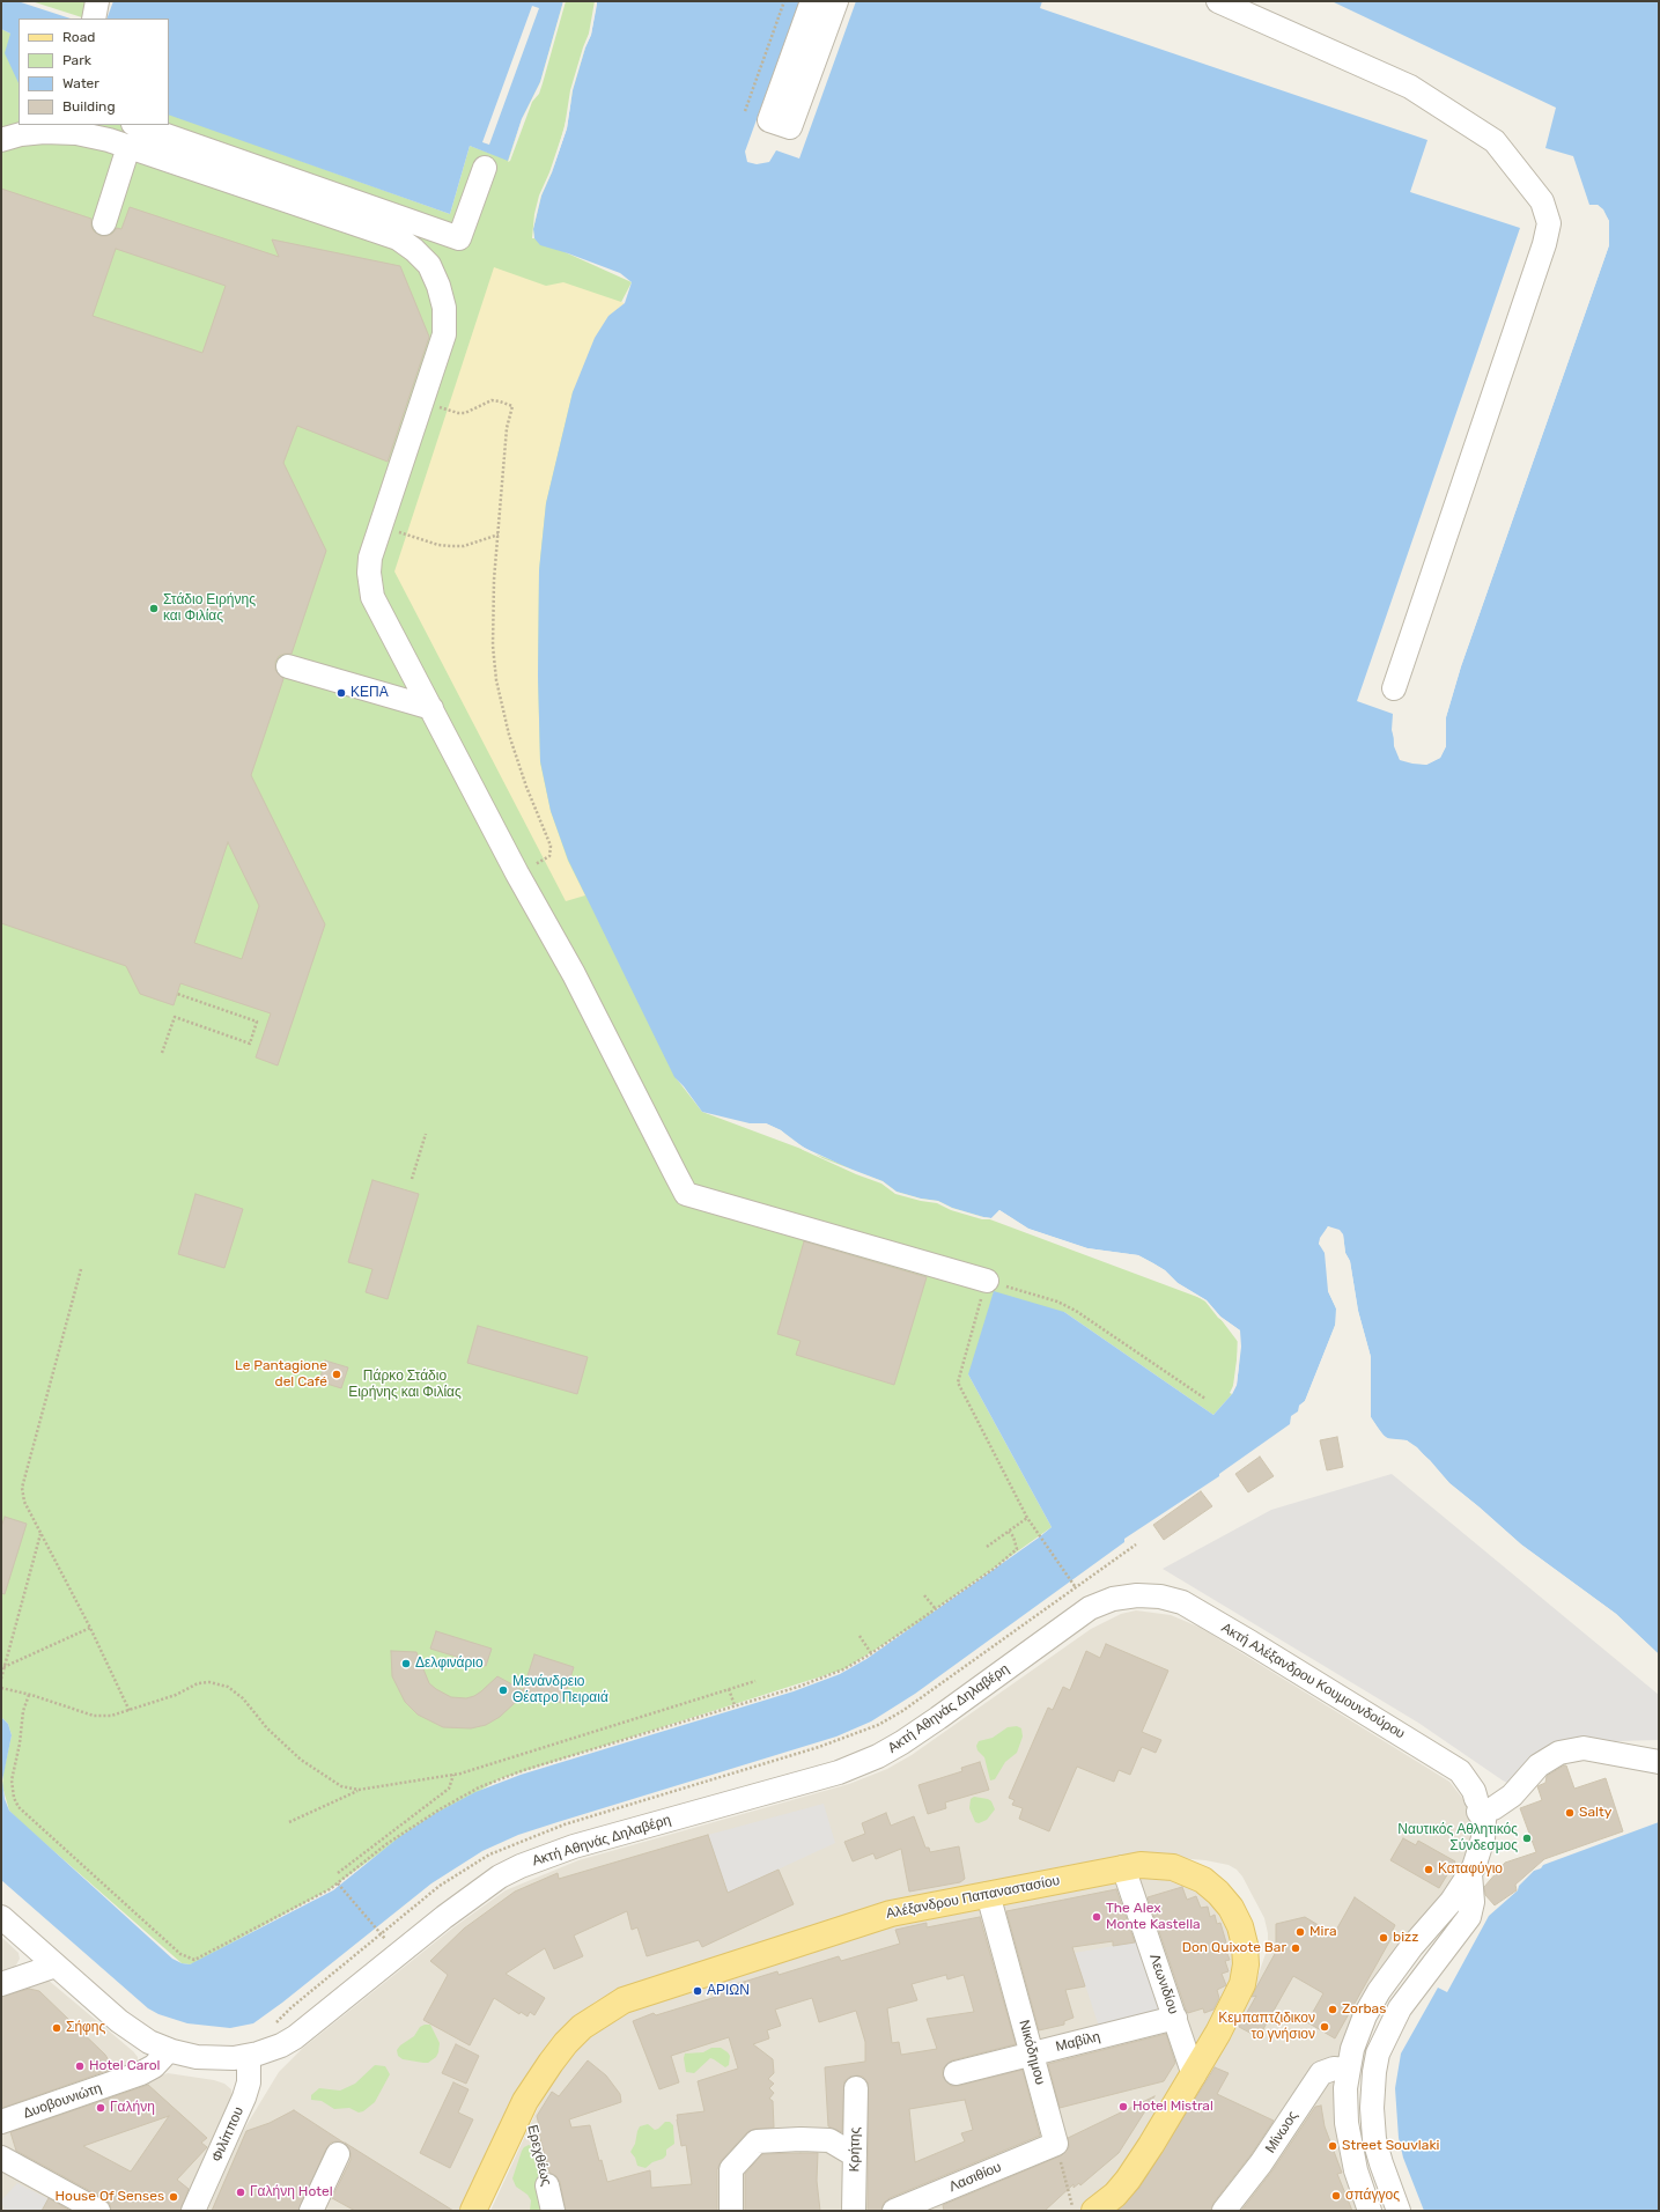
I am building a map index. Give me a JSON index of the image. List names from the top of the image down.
{
  "streets": {
    "main road": ["Αλέξανδρου Παπαναστασίου"],
    "street": [
      "Ακτή Αλέξανδρου Κουμουνδούρου",
      "Ακτή Αθηνάς Δηλαβέρη",
      "Λεωνιδίου",
      "Μαβίλη",
      "Νικόδημου",
      "Δυοβουνιώτη",
      "Μίνωος",
      "Φιλίππου",
      "Κρήτης",
      "Ερεχθέως",
      "Λασιθίου"
    ]
  },
  "crossings": [
    ["Ακτή Αλέξανδρου Κουμουνδούρου", "Ακτή Αθηνάς Δηλαβέρη"],
    ["Ακτή Αλέξανδρου Κουμουνδούρου", "Μίνωος"],
    ["Ακτή Αθηνάς Δηλαβέρη", "Δυοβουνιώτη"],
    ["Ακτή Αθηνάς Δηλαβέρη", "Φιλίππου"],
    ["Αλέξανδρου Παπαναστασίου", "Λεωνιδίου"],
    ["Αλέξανδρου Παπαναστασίου", "Νικόδημου"],
    ["Λεωνιδίου", "Μαβίλη"],
    ["Μαβίλη", "Νικόδημου"],
    ["Νικόδημου", "Λασιθίου"]
  ],
  "parks": ["Πάρκο Στάδιο Ειρήνης και Φιλίας"],
  "places": [
    "Στάδιο Ειρήνης και Φιλίας",
    "ΚΕΠΑ",
    "Le Pantagione del Café",
    "Δελφινάριο",
    "Μενάνδρειο Θέατρο Πειραιά",
    "Salty",
    "Ναυτικός Αθλητικός Σύνδεσμος",
    "Καταφύγιο",
    "The Alex Monte Kastella",
    "Mira",
    "bizz",
    "Don Quixote Bar",
    "ΑΡΙΩΝ",
    "Zorbas",
    "Κεμπαπτζιδικον το γνήσιον",
    "Σήφης",
    "Hotel Carol",
    "Hotel Mistral",
    "Γαλήνη",
    "Street Souvlaki",
    "Γαλήνη Hotel",
    "σπάγγος",
    "House Of Senses"
  ],
  "legend": [
    "Road",
    "Park",
    "Water",
    "Building"
  ]
}
